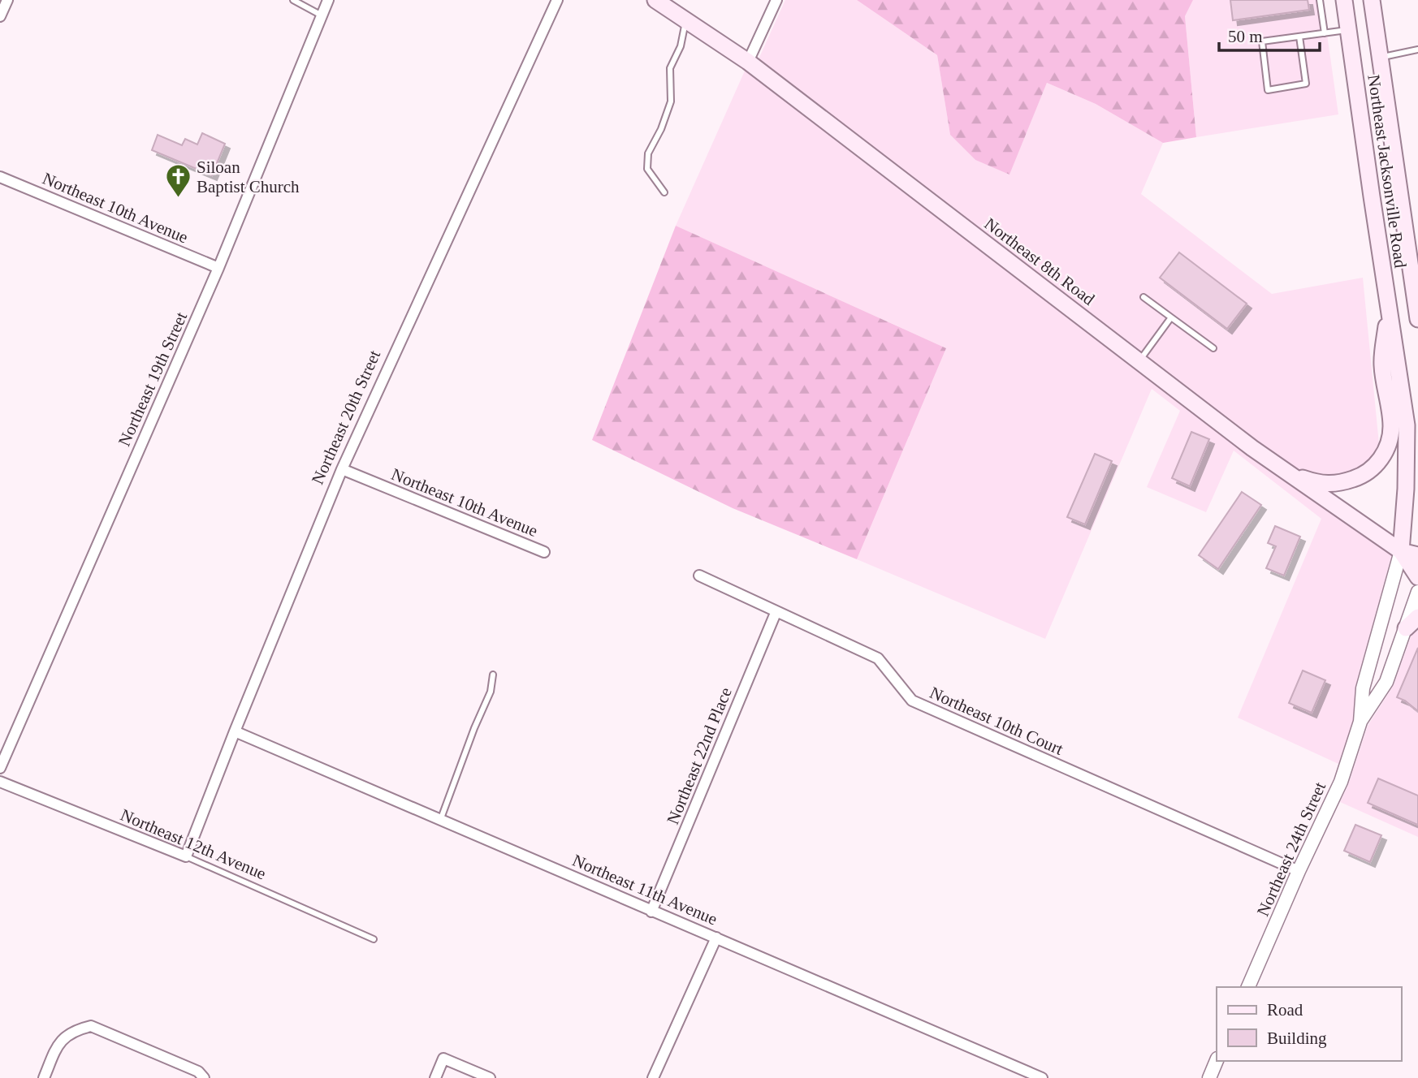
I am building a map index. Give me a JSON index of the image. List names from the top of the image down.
{
  "streets": {
    "main road": ["Northeast Jacksonville Road", "Northeast 8th Road"],
    "street": [
      "Northeast 10th Avenue",
      "Northeast 19th Street",
      "Northeast 20th Street",
      "Northeast 10th Court",
      "Northeast 22nd Place",
      "Northeast 12th Avenue",
      "Northeast 24th Street",
      "Northeast 11th Avenue"
    ]
  },
  "crossings": [
    ["Northeast Jacksonville Road", "Northeast 8th Road"],
    ["Northeast Jacksonville Road", "Northeast 24th Street"],
    ["Northeast 10th Avenue", "Northeast 19th Street"],
    ["Northeast 10th Avenue", "Northeast 20th Street"],
    ["Northeast 8th Road", "Northeast 24th Street"],
    ["Northeast 20th Street", "Northeast 12th Avenue"],
    ["Northeast 20th Street", "Northeast 11th Avenue"],
    ["Northeast 10th Court", "Northeast 22nd Place"],
    ["Northeast 10th Court", "Northeast 24th Street"],
    ["Northeast 22nd Place", "Northeast 11th Avenue"]
  ],
  "places": {
    "church": ["Siloan Baptist Church"]
  },
  "legend": ["Road", "Building"],
  "scale_bar": "50 m"
}
